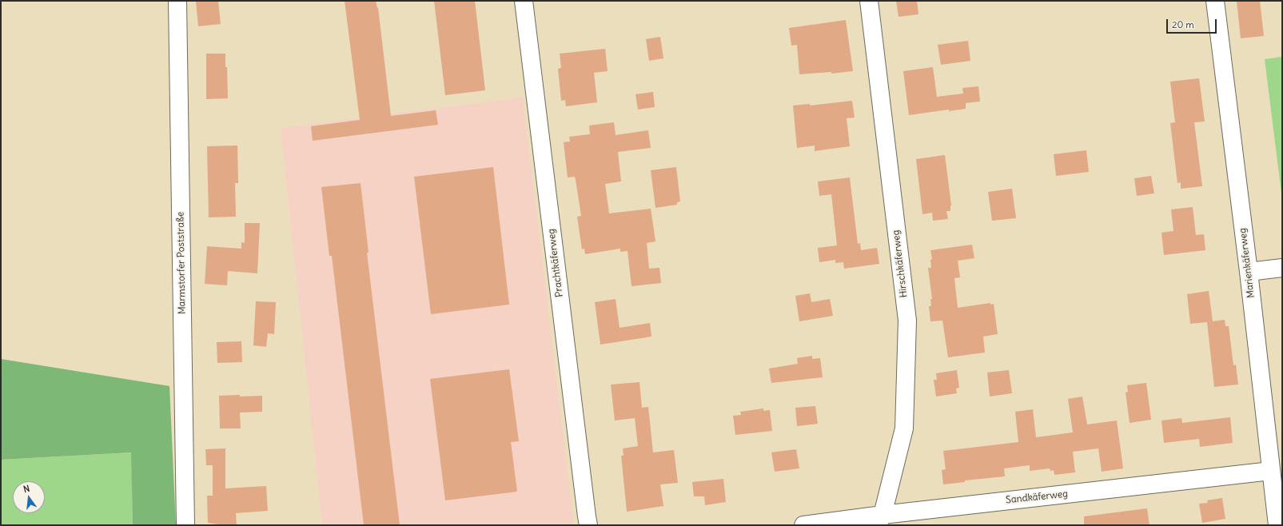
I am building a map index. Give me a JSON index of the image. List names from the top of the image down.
{
  "streets": {
    "street": [
      "Marmstorfer Poststraße",
      "Prachtkäferweg",
      "Marienkäferweg",
      "Hirschkäferweg",
      "Sandkäferweg"
    ]
  },
  "crossings": [
    ["Marienkäferweg", "Sandkäferweg"],
    ["Hirschkäferweg", "Sandkäferweg"]
  ],
  "scale_bar": "20 m",
  "north": "top"
}
